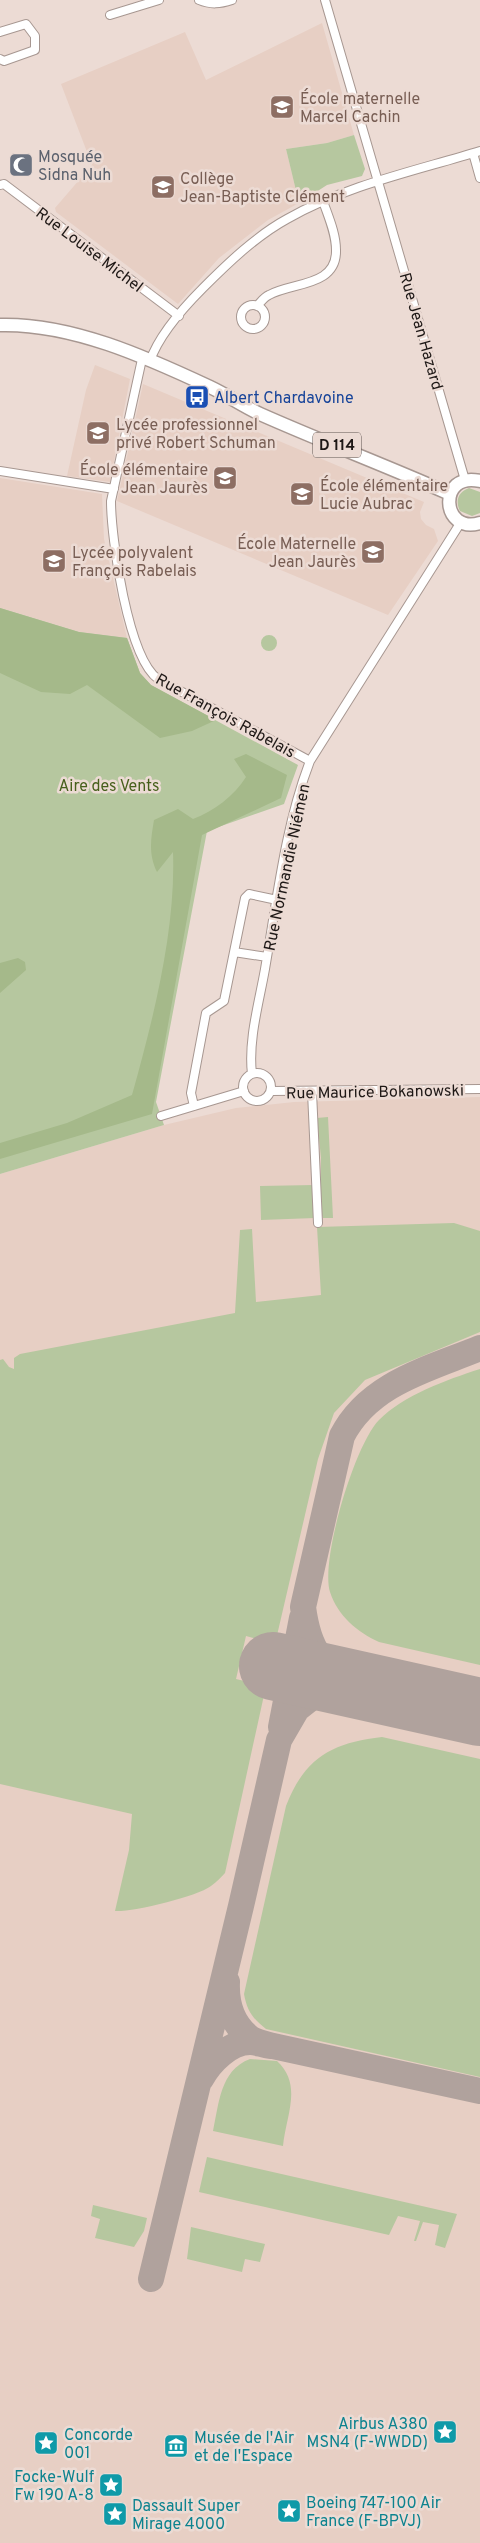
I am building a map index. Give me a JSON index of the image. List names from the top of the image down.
{
  "streets": {
    "main road": ["D 114"],
    "street": [
      "Rue Louise Michel",
      "Rue Jean Hazard",
      "Rue François Rabelais",
      "Rue Normandie Niémen",
      "Rue Maurice Bokanowski"
    ]
  },
  "crossings": [
    ["Rue Louise Michel", "Rue François Rabelais"],
    ["Rue Jean Hazard", "Rue François Rabelais"],
    ["D 114", "Rue François Rabelais"],
    ["Rue François Rabelais", "Rue Normandie Niémen"],
    ["Rue Normandie Niémen", "Rue Maurice Bokanowski"]
  ],
  "parks": ["Aire des Vents"],
  "places": {
    "school or university": [
      "École maternelle Marcel Cachin",
      "Collège Jean-Baptiste Clément",
      "Lycée professionnel privé Robert Schuman",
      "École élémentaire Jean Jaurès",
      "École élémentaire Lucie Aubrac",
      "École Maternelle Jean Jaurès",
      "Lycée polyvalent François Rabelais"
    ],
    "mosque": ["Mosquée Sidna Nuh"],
    "bus stop": ["Albert Chardavoine"],
    "place": [
      "Airbus A380 MSN4 (F-WWDD)",
      "Concorde 001",
      "Focke-Wulf Fw 190 A-8",
      "Boeing 747-100 Air France (F-BPVJ)",
      "Dassault Super Mirage 4000"
    ],
    "museum": ["Musée de l'Air et de l'Espace"]
  }
}
